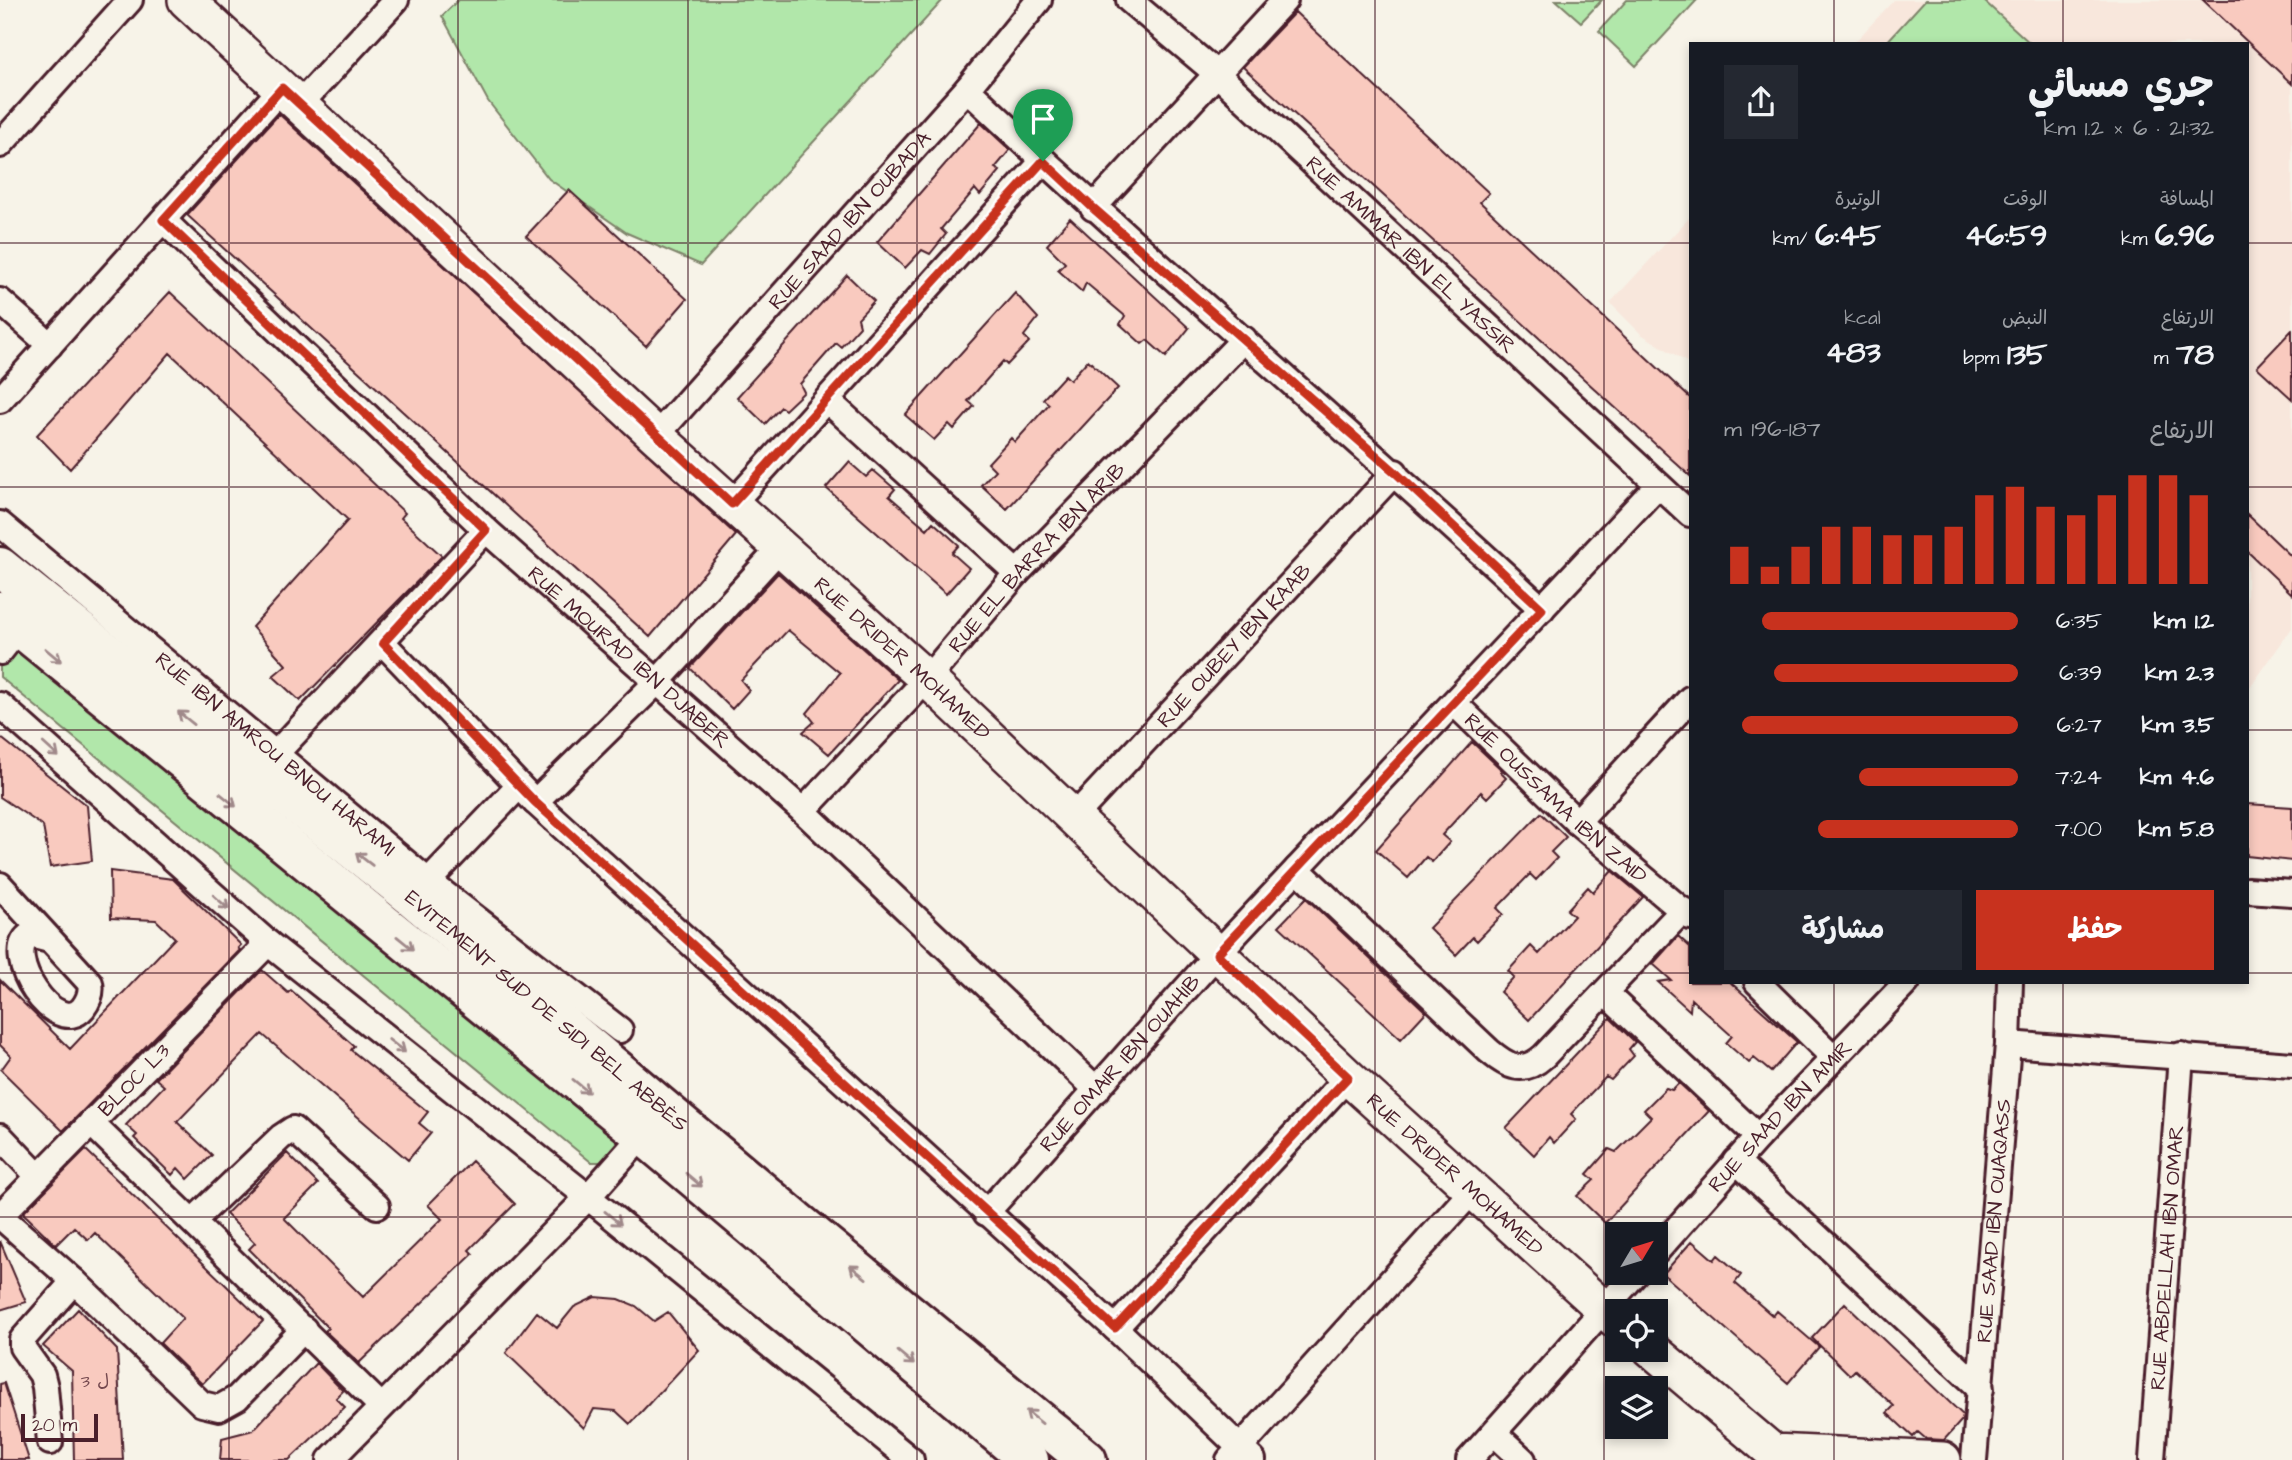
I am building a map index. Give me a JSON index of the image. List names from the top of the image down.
{
  "streets": {
    "highway": ["EVITEMENT SUD DE SIDI BEL ABBÈS"],
    "street": [
      "RUE SAAD IBN OUBADA",
      "RUE AMMAR IBN EL YASSIR",
      "RUE EL BARRA IBN ARIB",
      "RUE OUBEY IBN KAAB",
      "RUE MOURAD IBN DJABER",
      "RUE DRIDER MOHAMED",
      "RUE IBN AMROU BNOU HARAMI",
      "RUE OUSSAMA IBN ZAID",
      "RUE OMAIR IBN OUAHIB",
      "BLOC L3",
      "RUE SAAD IBN AMIR",
      "RUE SAAD IBN OUAQASS",
      "RUE ABDELLAH IBN OMAR"
    ]
  },
  "crossings": [
    ["RUE SAAD IBN OUBADA", "RUE DRIDER MOHAMED"],
    ["RUE AMMAR IBN EL YASSIR", "RUE OMAIR IBN OUAHIB"],
    ["RUE EL BARRA IBN ARIB", "RUE MOURAD IBN DJABER"],
    ["RUE EL BARRA IBN ARIB", "RUE DRIDER MOHAMED"],
    ["RUE OUBEY IBN KAAB", "RUE DRIDER MOHAMED"],
    ["RUE MOURAD IBN DJABER", "RUE OMAIR IBN OUAHIB"],
    ["RUE DRIDER MOHAMED", "RUE OMAIR IBN OUAHIB"],
    ["RUE IBN AMROU BNOU HARAMI", "EVITEMENT SUD DE SIDI BEL ABBÈS"],
    ["RUE OUSSAMA IBN ZAID", "RUE OMAIR IBN OUAHIB"]
  ],
  "house_numbers": ["ل 3"],
  "scale_bar": "20 m",
  "north": "top right",
  "page": {
    "heading": ["جري مسائي", "21:32 · 6 × 1.2 km"],
    "stats": [
      ["المسافة", "6.96 km"],
      ["الوقت", "46:59"],
      ["الوتيرة", "6:45 /km"],
      ["الارتفاع", "78 m"],
      ["النبض", "135 bpm"],
      ["kcal", "483"]
    ],
    "chart": ["الارتفاع", "187–196 m"],
    "list": [
      {
        "name": "1.2 km",
        "note": "6:35"
      },
      {
        "name": "2.3 km",
        "note": "6:39"
      },
      {
        "name": "3.5 km",
        "note": "6:27"
      },
      {
        "name": "4.6 km",
        "note": "7:24"
      },
      {
        "name": "5.8 km",
        "note": "7:00"
      }
    ],
    "buttons": ["حفظ", "مشاركة"],
    "scale": "20 m"
  }
}
